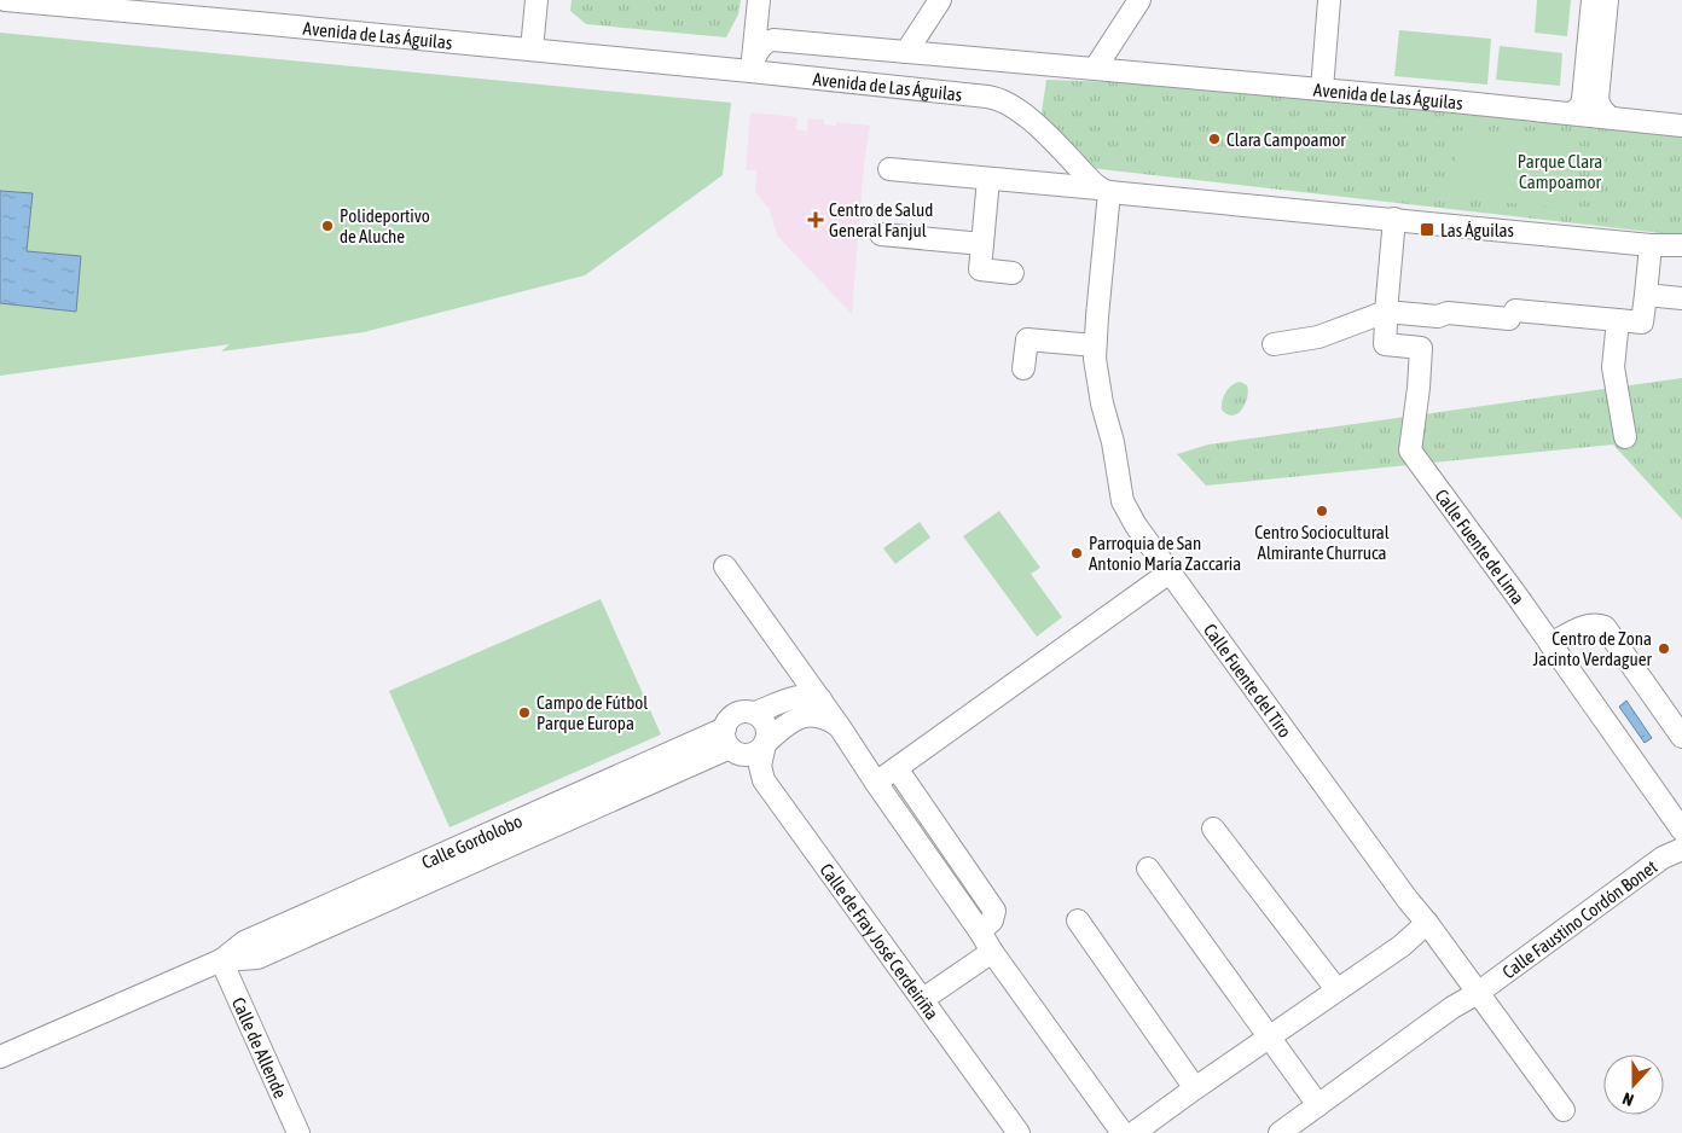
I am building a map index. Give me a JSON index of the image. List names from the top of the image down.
{
  "streets": {
    "street": [
      "Avenida de Las Águilas",
      "Calle Fuente de Lima",
      "Calle Fuente del Tiro",
      "Calle Gordolobo",
      "Calle Faustino Cordón Bonet",
      "Calle de Fray José Cerdeiriña",
      "Calle de Allende"
    ]
  },
  "crossings": [
    ["Avenida de Las Águilas", "Calle Fuente del Tiro"],
    ["Calle Fuente del Tiro", "Calle Faustino Cordón Bonet"],
    ["Calle Gordolobo", "Calle de Fray José Cerdeiriña"],
    ["Calle Gordolobo", "Calle de Allende"]
  ],
  "parks": ["Parque Clara Campoamor"],
  "places": {
    "other": [
      "Clara Campoamor",
      "Polideportivo de Aluche",
      "Centro Sociocultural Almirante Churruca",
      "Parroquia de San Antonio María Zaccaria",
      "Centro de Zona Jacinto Verdaguer",
      "Campo de Fútbol Parque Europa"
    ],
    "health": ["Centro de Salud General Fanjul"],
    "transit": ["Las Águilas"]
  },
  "north": "bottom"
}
